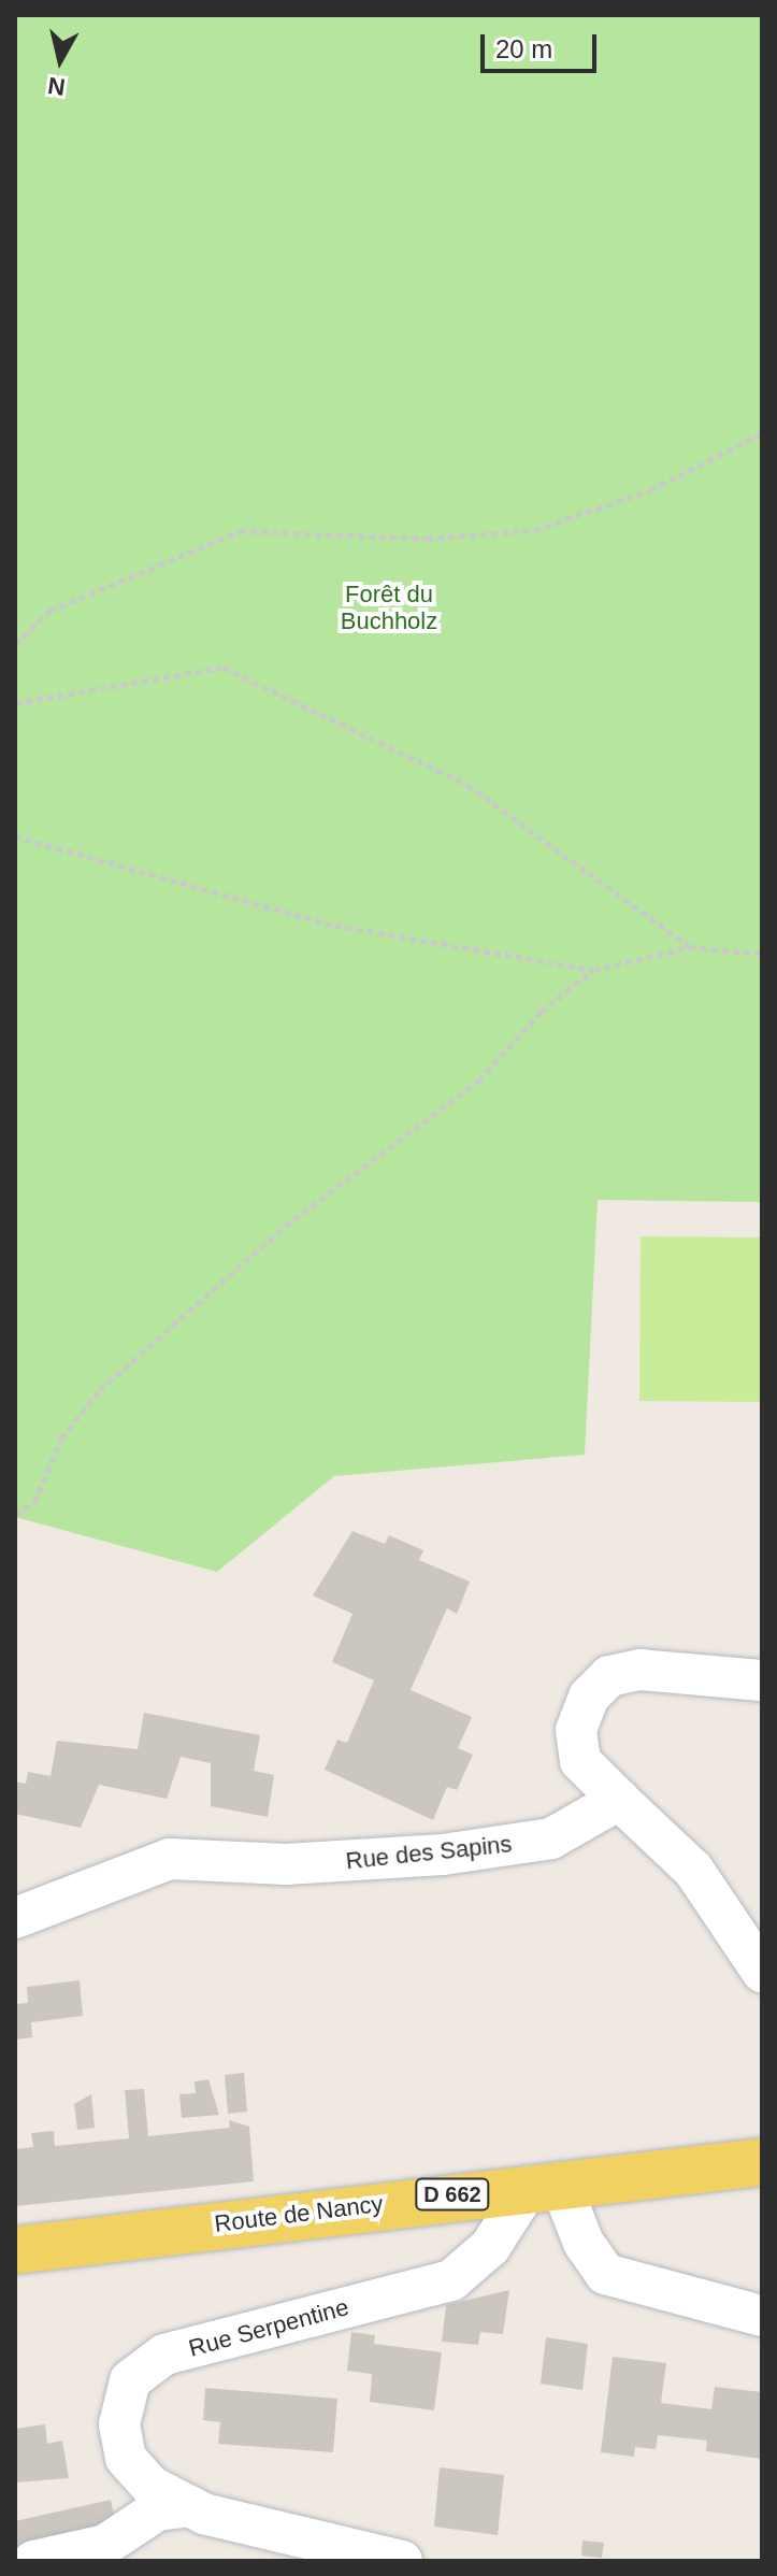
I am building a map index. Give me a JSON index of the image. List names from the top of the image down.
{
  "streets": {
    "main road": ["D 662", "Route de Nancy"],
    "street": ["Rue des Sapins", "Rue Serpentine"]
  },
  "crossings": [
    ["Route de Nancy", "Rue Serpentine"]
  ],
  "parks": ["Forêt du Buchholz"],
  "scale_bar": "20 m",
  "north": "bottom"
}
